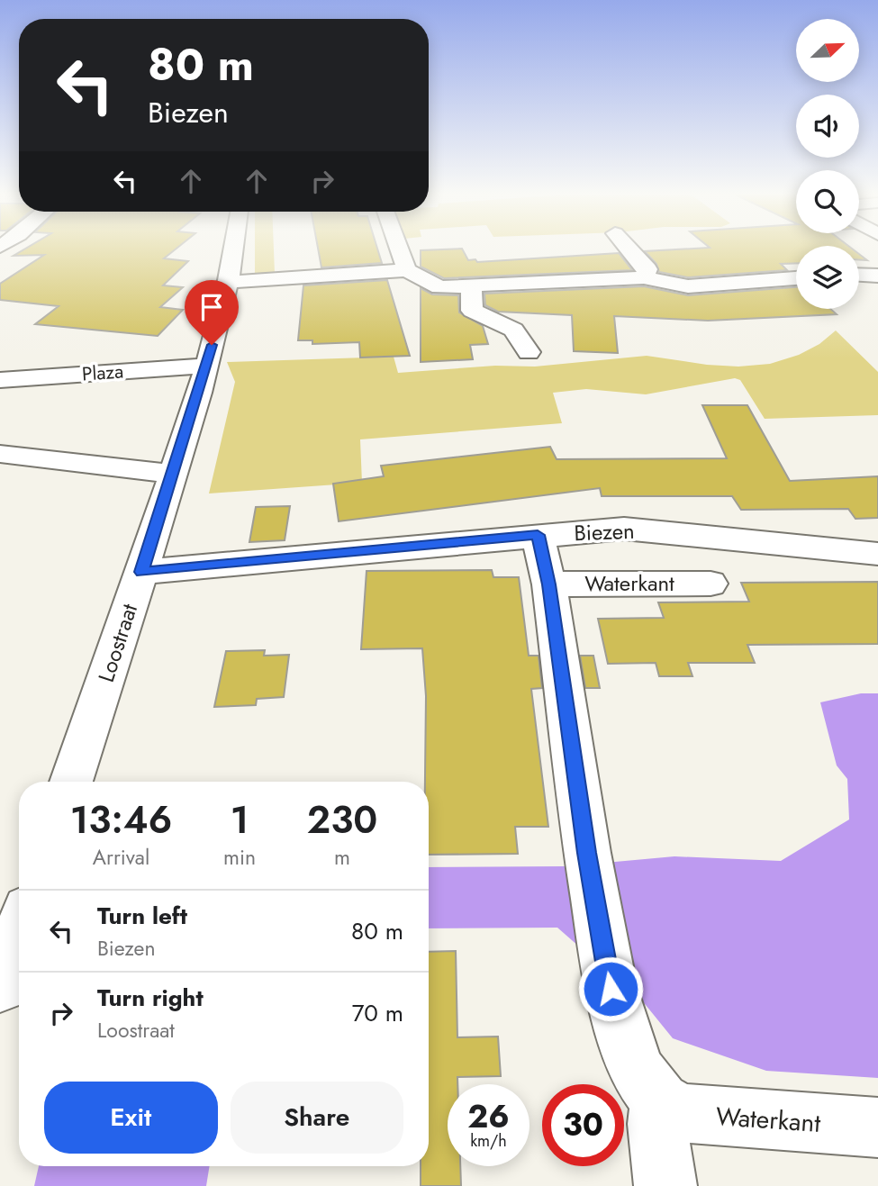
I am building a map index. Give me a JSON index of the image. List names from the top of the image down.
{
  "streets": {
    "street": [
      "Plaza",
      "Biezen",
      "Waterkant",
      "Loostraat"
    ]
  },
  "crossings": [
    ["Plaza", "Loostraat"],
    ["Biezen", "Waterkant"],
    ["Biezen", "Loostraat"]
  ],
  "north": "top right",
  "page": {
    "turn": ["80 m", "Biezen"],
    "eta": [
      "13:46",
      "Arrival",
      "1",
      "min",
      "230",
      "m"
    ],
    "list": [
      {
        "name": "Turn left",
        "note": "Biezen",
        "value": "80 m"
      },
      {
        "name": "Turn right",
        "note": "Loostraat",
        "value": "70 m"
      }
    ],
    "buttons": ["Exit", "Share"],
    "speed": "26 km/h",
    "limit": "30"
  }
}
